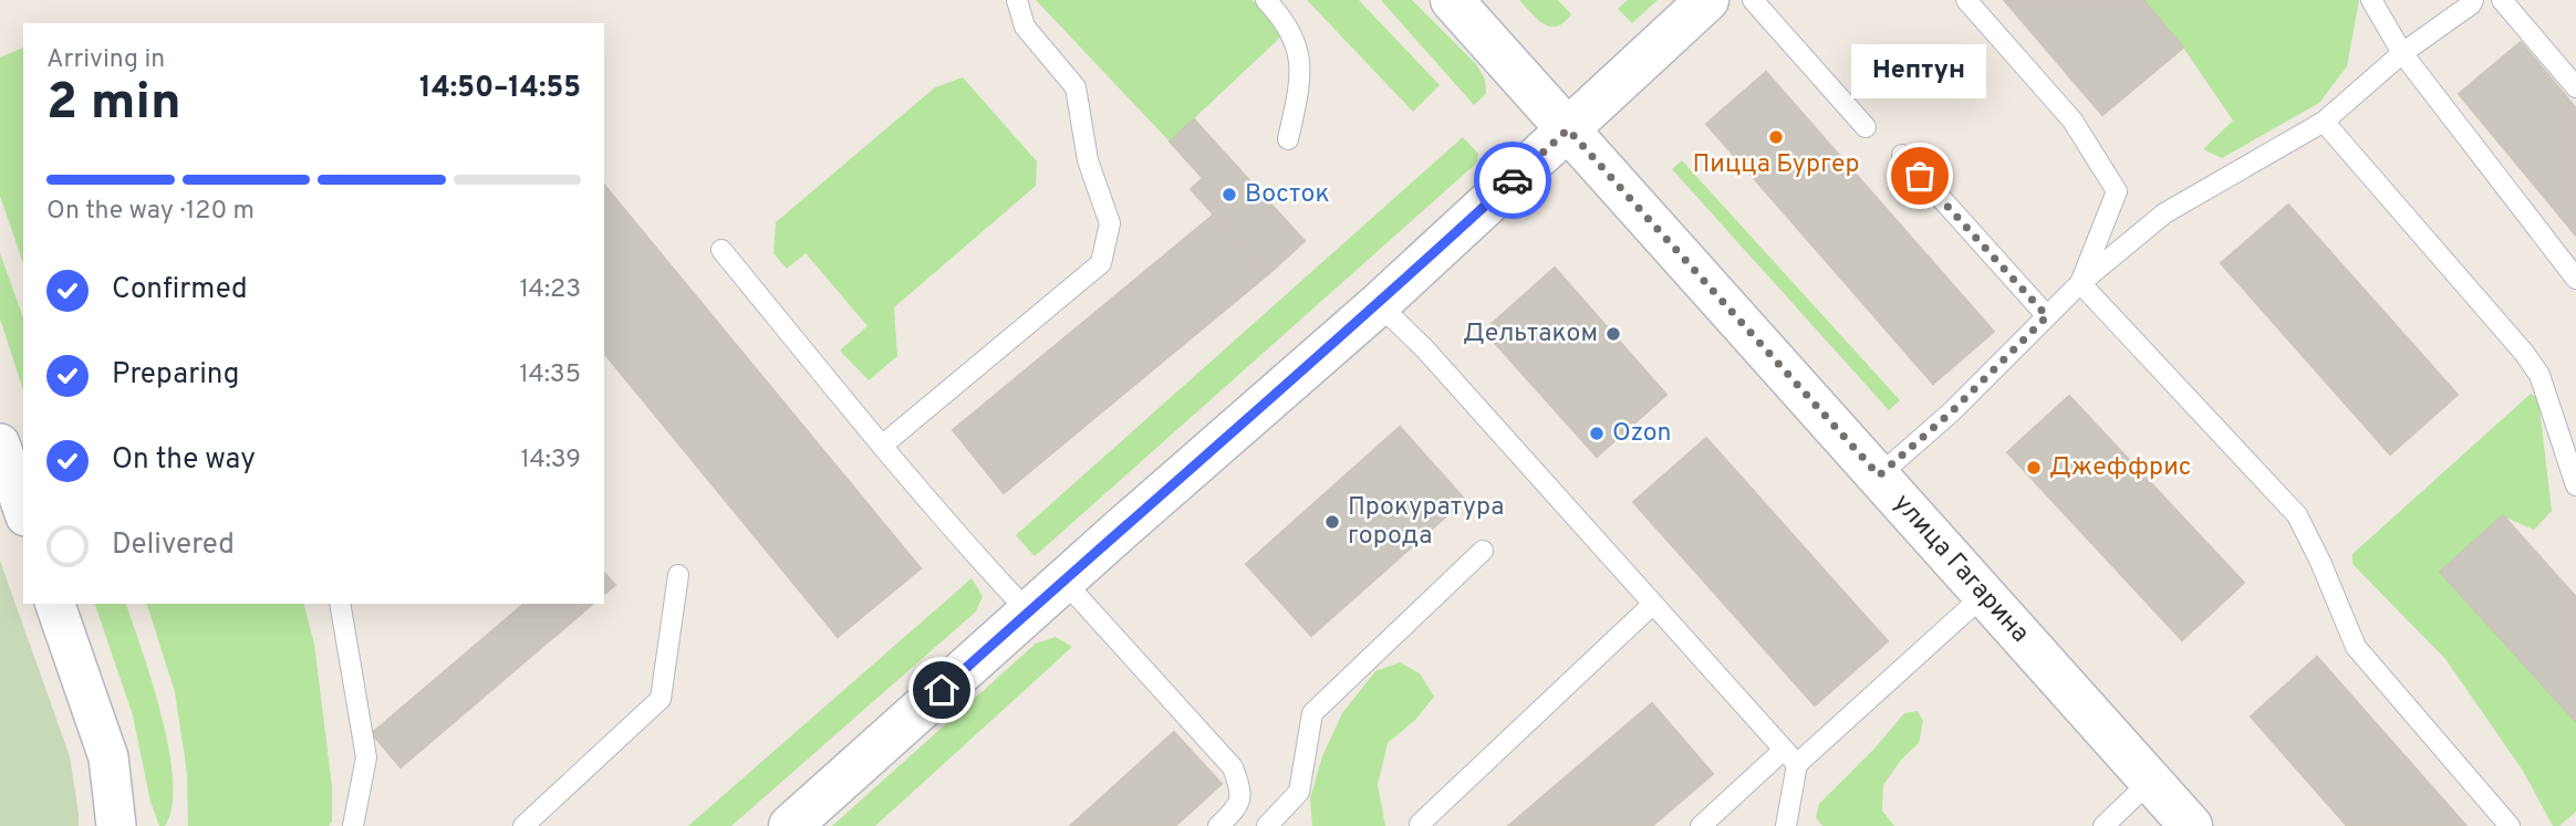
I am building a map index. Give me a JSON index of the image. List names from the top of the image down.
{
  "streets": {
    "street": ["улица Гагарина"]
  },
  "places": [
    "Пицца Бургер",
    "Нептун",
    "Восток",
    "Дельтаком",
    "Ozon",
    "Джеффрис",
    "Прокуратура города"
  ],
  "page": {
    "heading": ["2 min", "Arriving in", "14:50–14:55"],
    "bubble": "Нептун",
    "bar": "On the way · 120 m",
    "list": [
      ["Confirmed", "14:23"],
      ["Preparing", "14:35"],
      ["On the way", "14:39"],
      "Delivered"
    ]
  }
}
